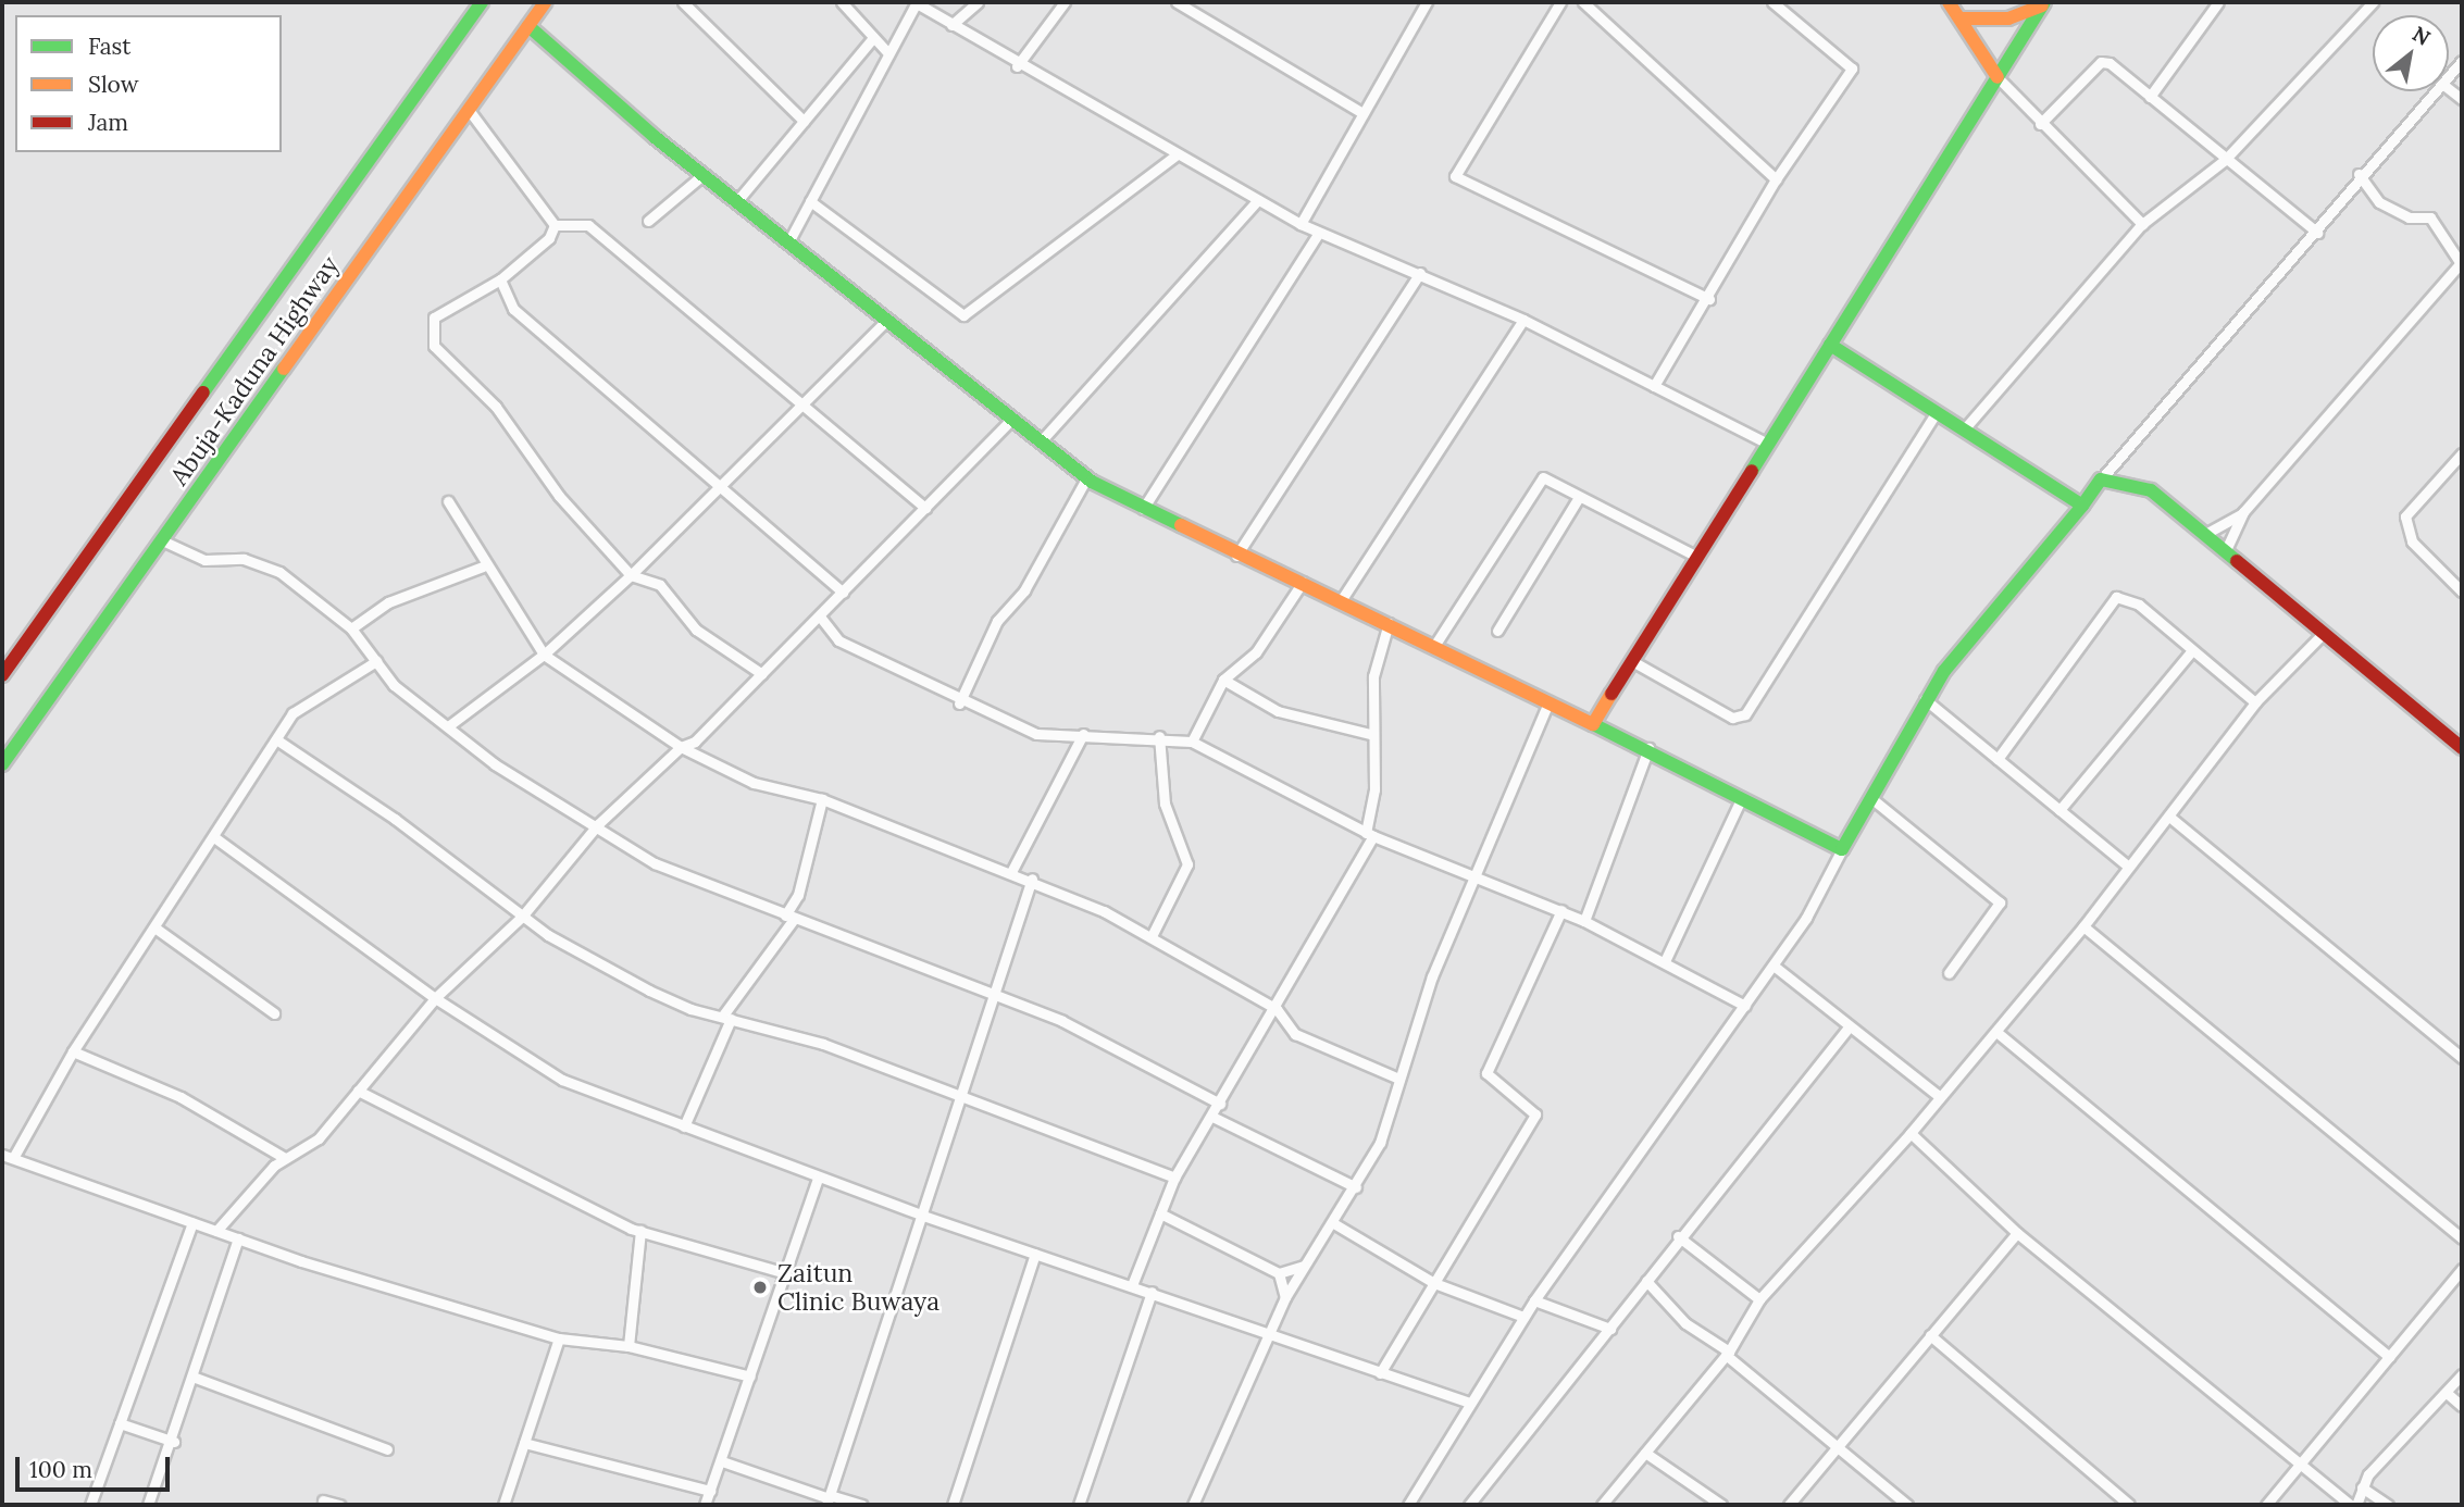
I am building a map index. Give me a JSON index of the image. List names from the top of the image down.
{
  "streets": {
    "main road": ["Abuja-Kaduna Highway"]
  },
  "places": ["Zaitun Clinic Buwaya"],
  "legend": ["Fast", "Slow", "Jam"],
  "scale_bar": "100 m",
  "north": "top right"
}
